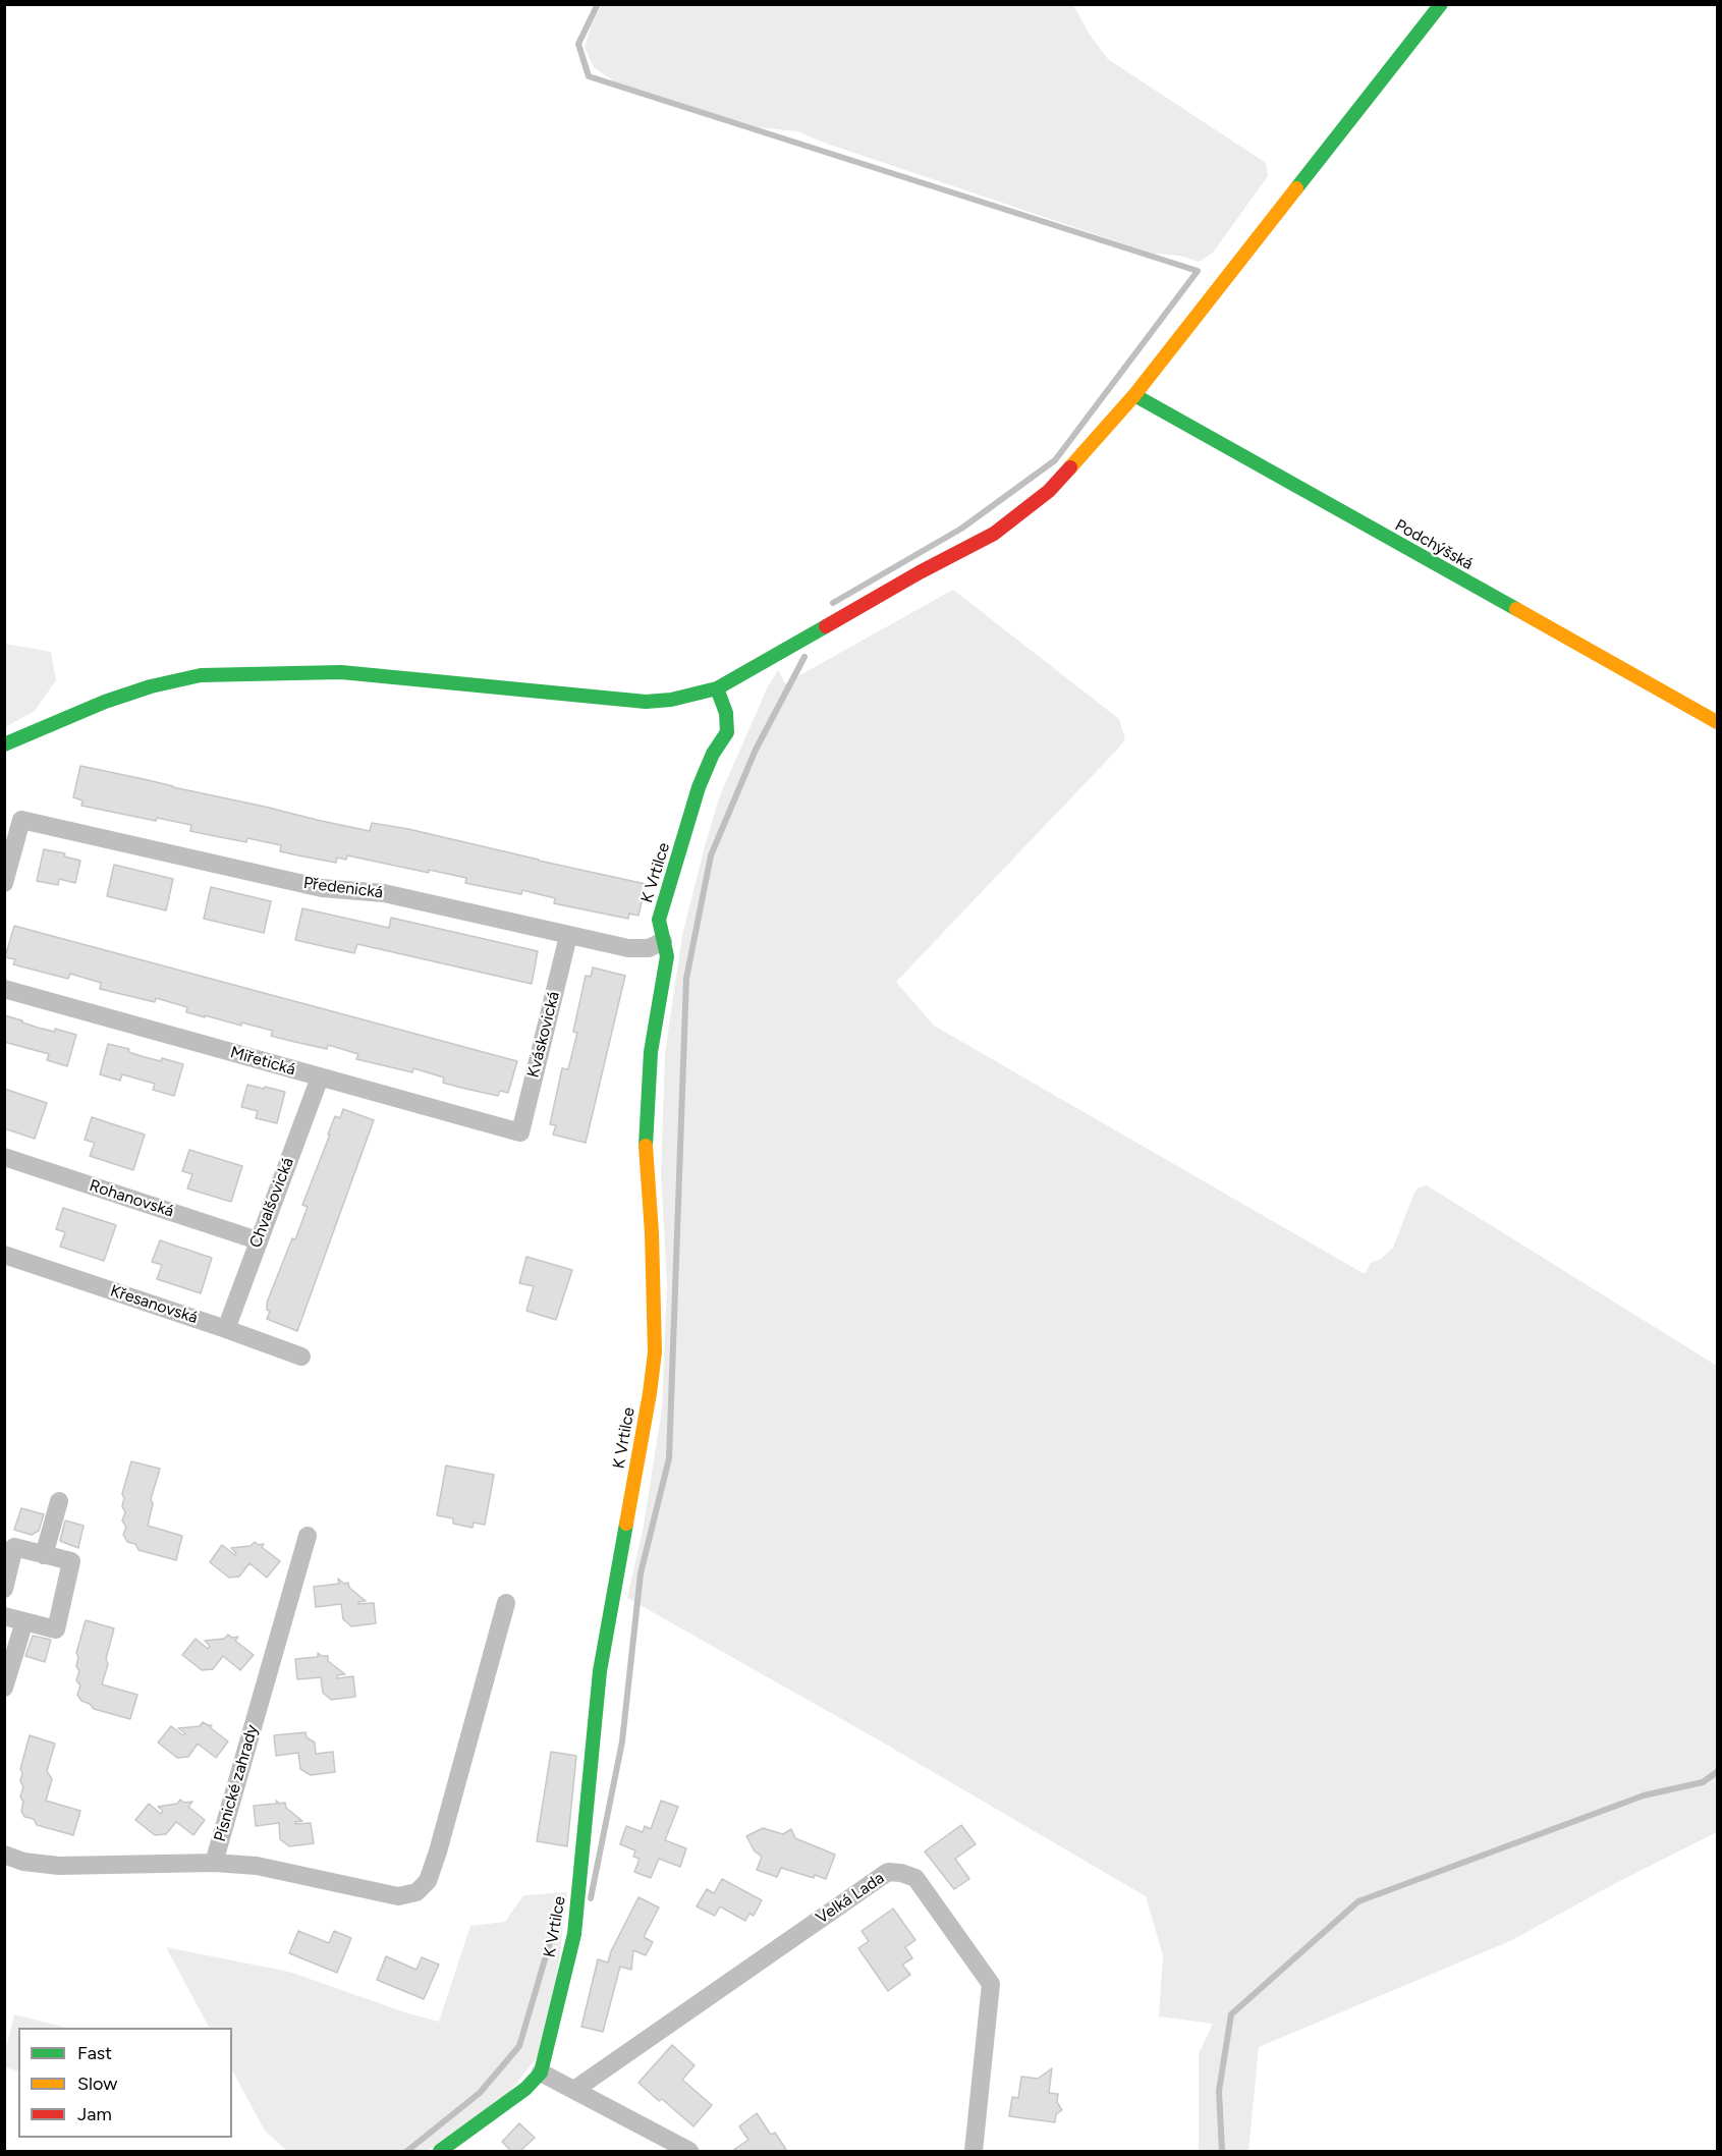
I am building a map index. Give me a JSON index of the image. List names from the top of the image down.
{
  "streets": {
    "street": [
      "Podchýšská",
      "K Vrtilce",
      "Předenická",
      "Kváskovická",
      "Miřetická",
      "Rohanovská",
      "Chvalšovická",
      "Křesanovská",
      "Písnické zahrady",
      "Velká Lada"
    ]
  },
  "crossings": [
    ["K Vrtilce", "Předenická"],
    ["Předenická", "Kváskovická"],
    ["Kváskovická", "Miřetická"],
    ["Miřetická", "Chvalšovická"],
    ["Rohanovská", "Chvalšovická"],
    ["Chvalšovická", "Křesanovská"]
  ],
  "legend": ["Fast", "Slow", "Jam"]
}
